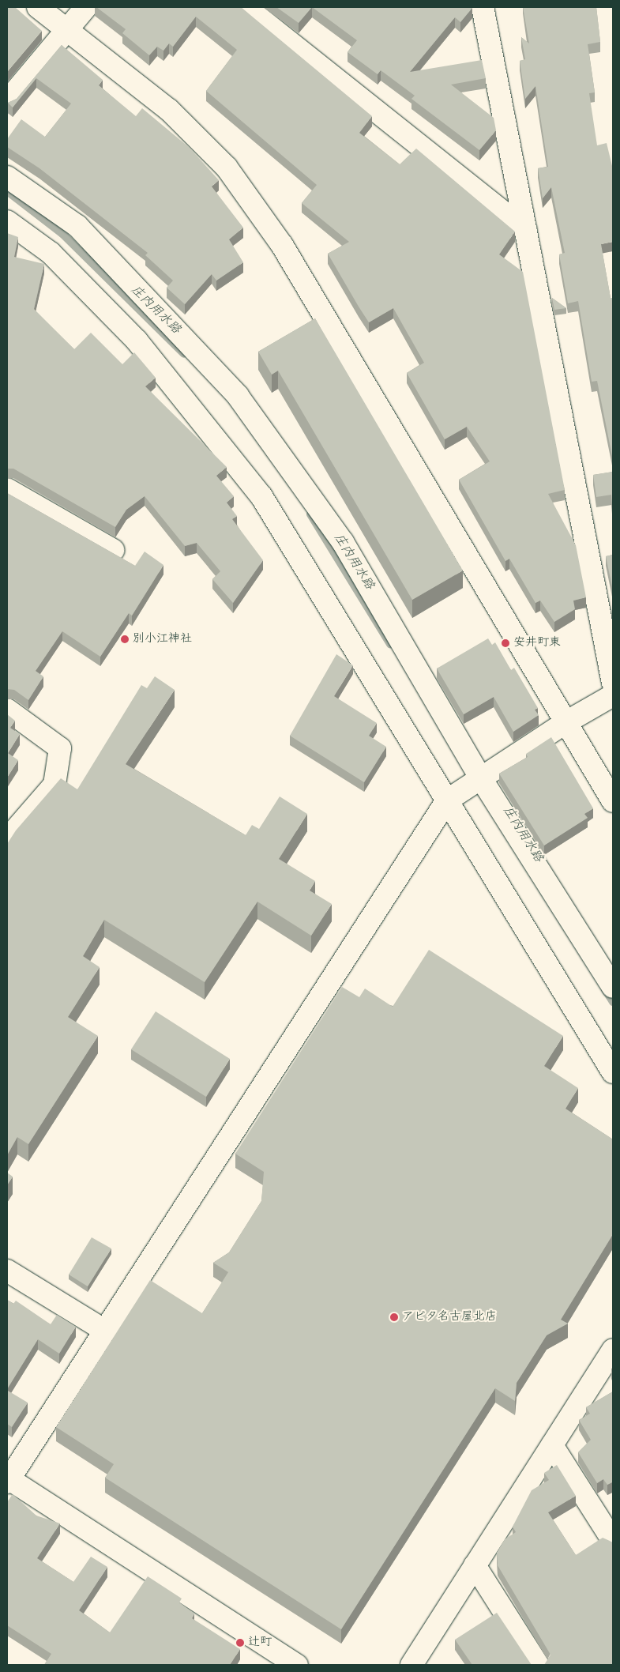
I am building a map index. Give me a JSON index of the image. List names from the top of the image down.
{
  "water": ["庄内用水路"],
  "places": [
    "別小江神社",
    "安井町東",
    "アピタ名古屋北店",
    "辻町"
  ]
}
